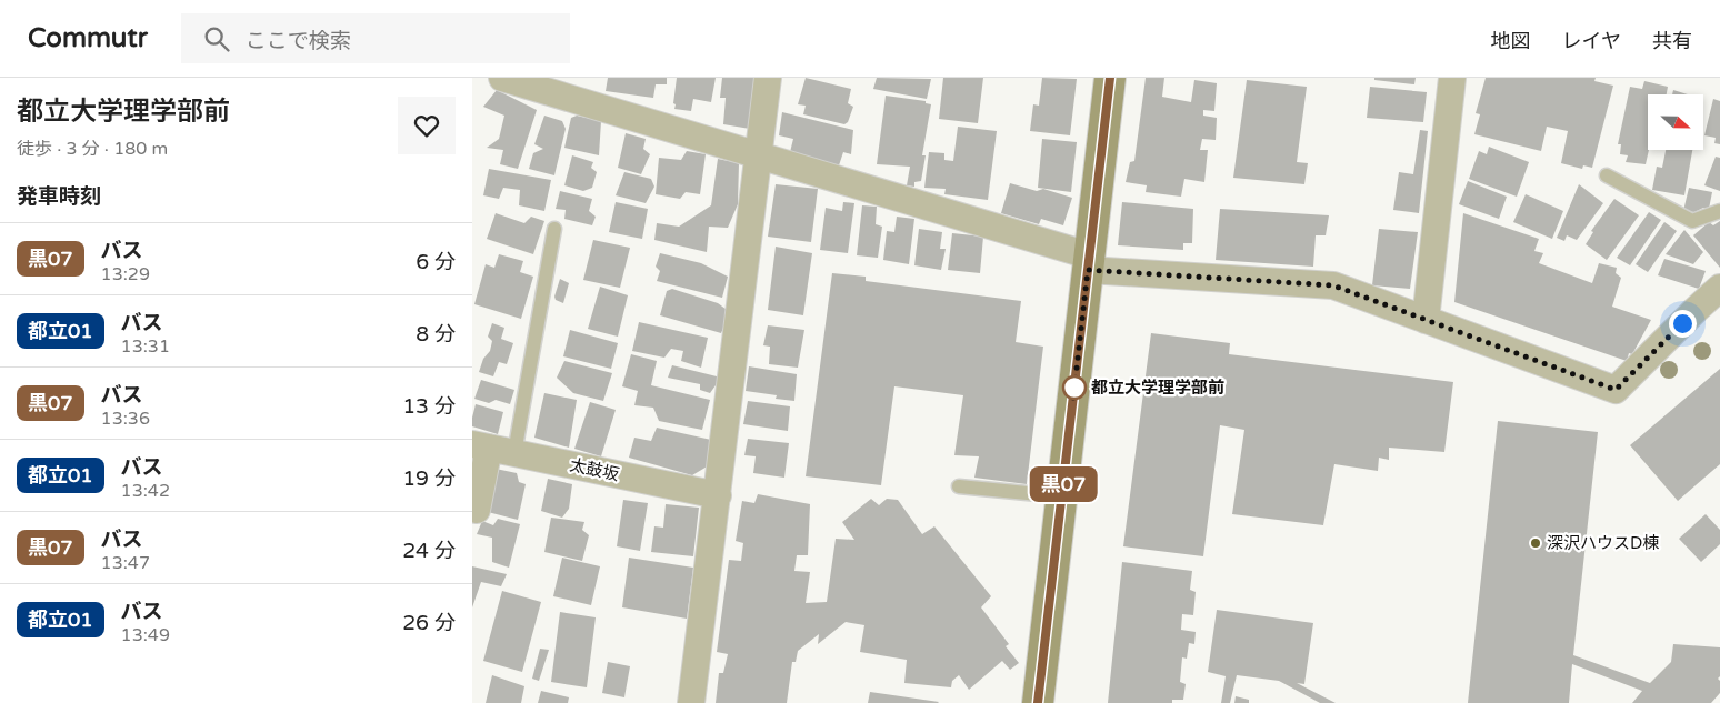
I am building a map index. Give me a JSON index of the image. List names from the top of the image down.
{
  "streets": {
    "street": ["太鼓坂"]
  },
  "places": ["都立大学理学部前", "深沢ハウスD棟"],
  "lines": ["bus line 黒07"],
  "north": "right",
  "page": {
    "header": "Commutr",
    "search": "ここで検索",
    "nav": ["地図", "レイヤ", "共有"],
    "heading": [
      ["都立大学理学部前", "徒歩 · 3 分 · 180 m"],
      "発車時刻"
    ],
    "on_map": "黒07",
    "list": [
      {
        "mark": "黒07",
        "name": "バス",
        "note": "13:29",
        "value": "6 分"
      },
      {
        "mark": "都立01",
        "name": "バス",
        "note": "13:31",
        "value": "8 分"
      },
      {
        "mark": "黒07",
        "name": "バス",
        "note": "13:36",
        "value": "13 分"
      },
      {
        "mark": "都立01",
        "name": "バス",
        "note": "13:42",
        "value": "19 分"
      },
      {
        "mark": "黒07",
        "name": "バス",
        "note": "13:47",
        "value": "24 分"
      },
      {
        "mark": "都立01",
        "name": "バス",
        "note": "13:49",
        "value": "26 分"
      }
    ]
  }
}
